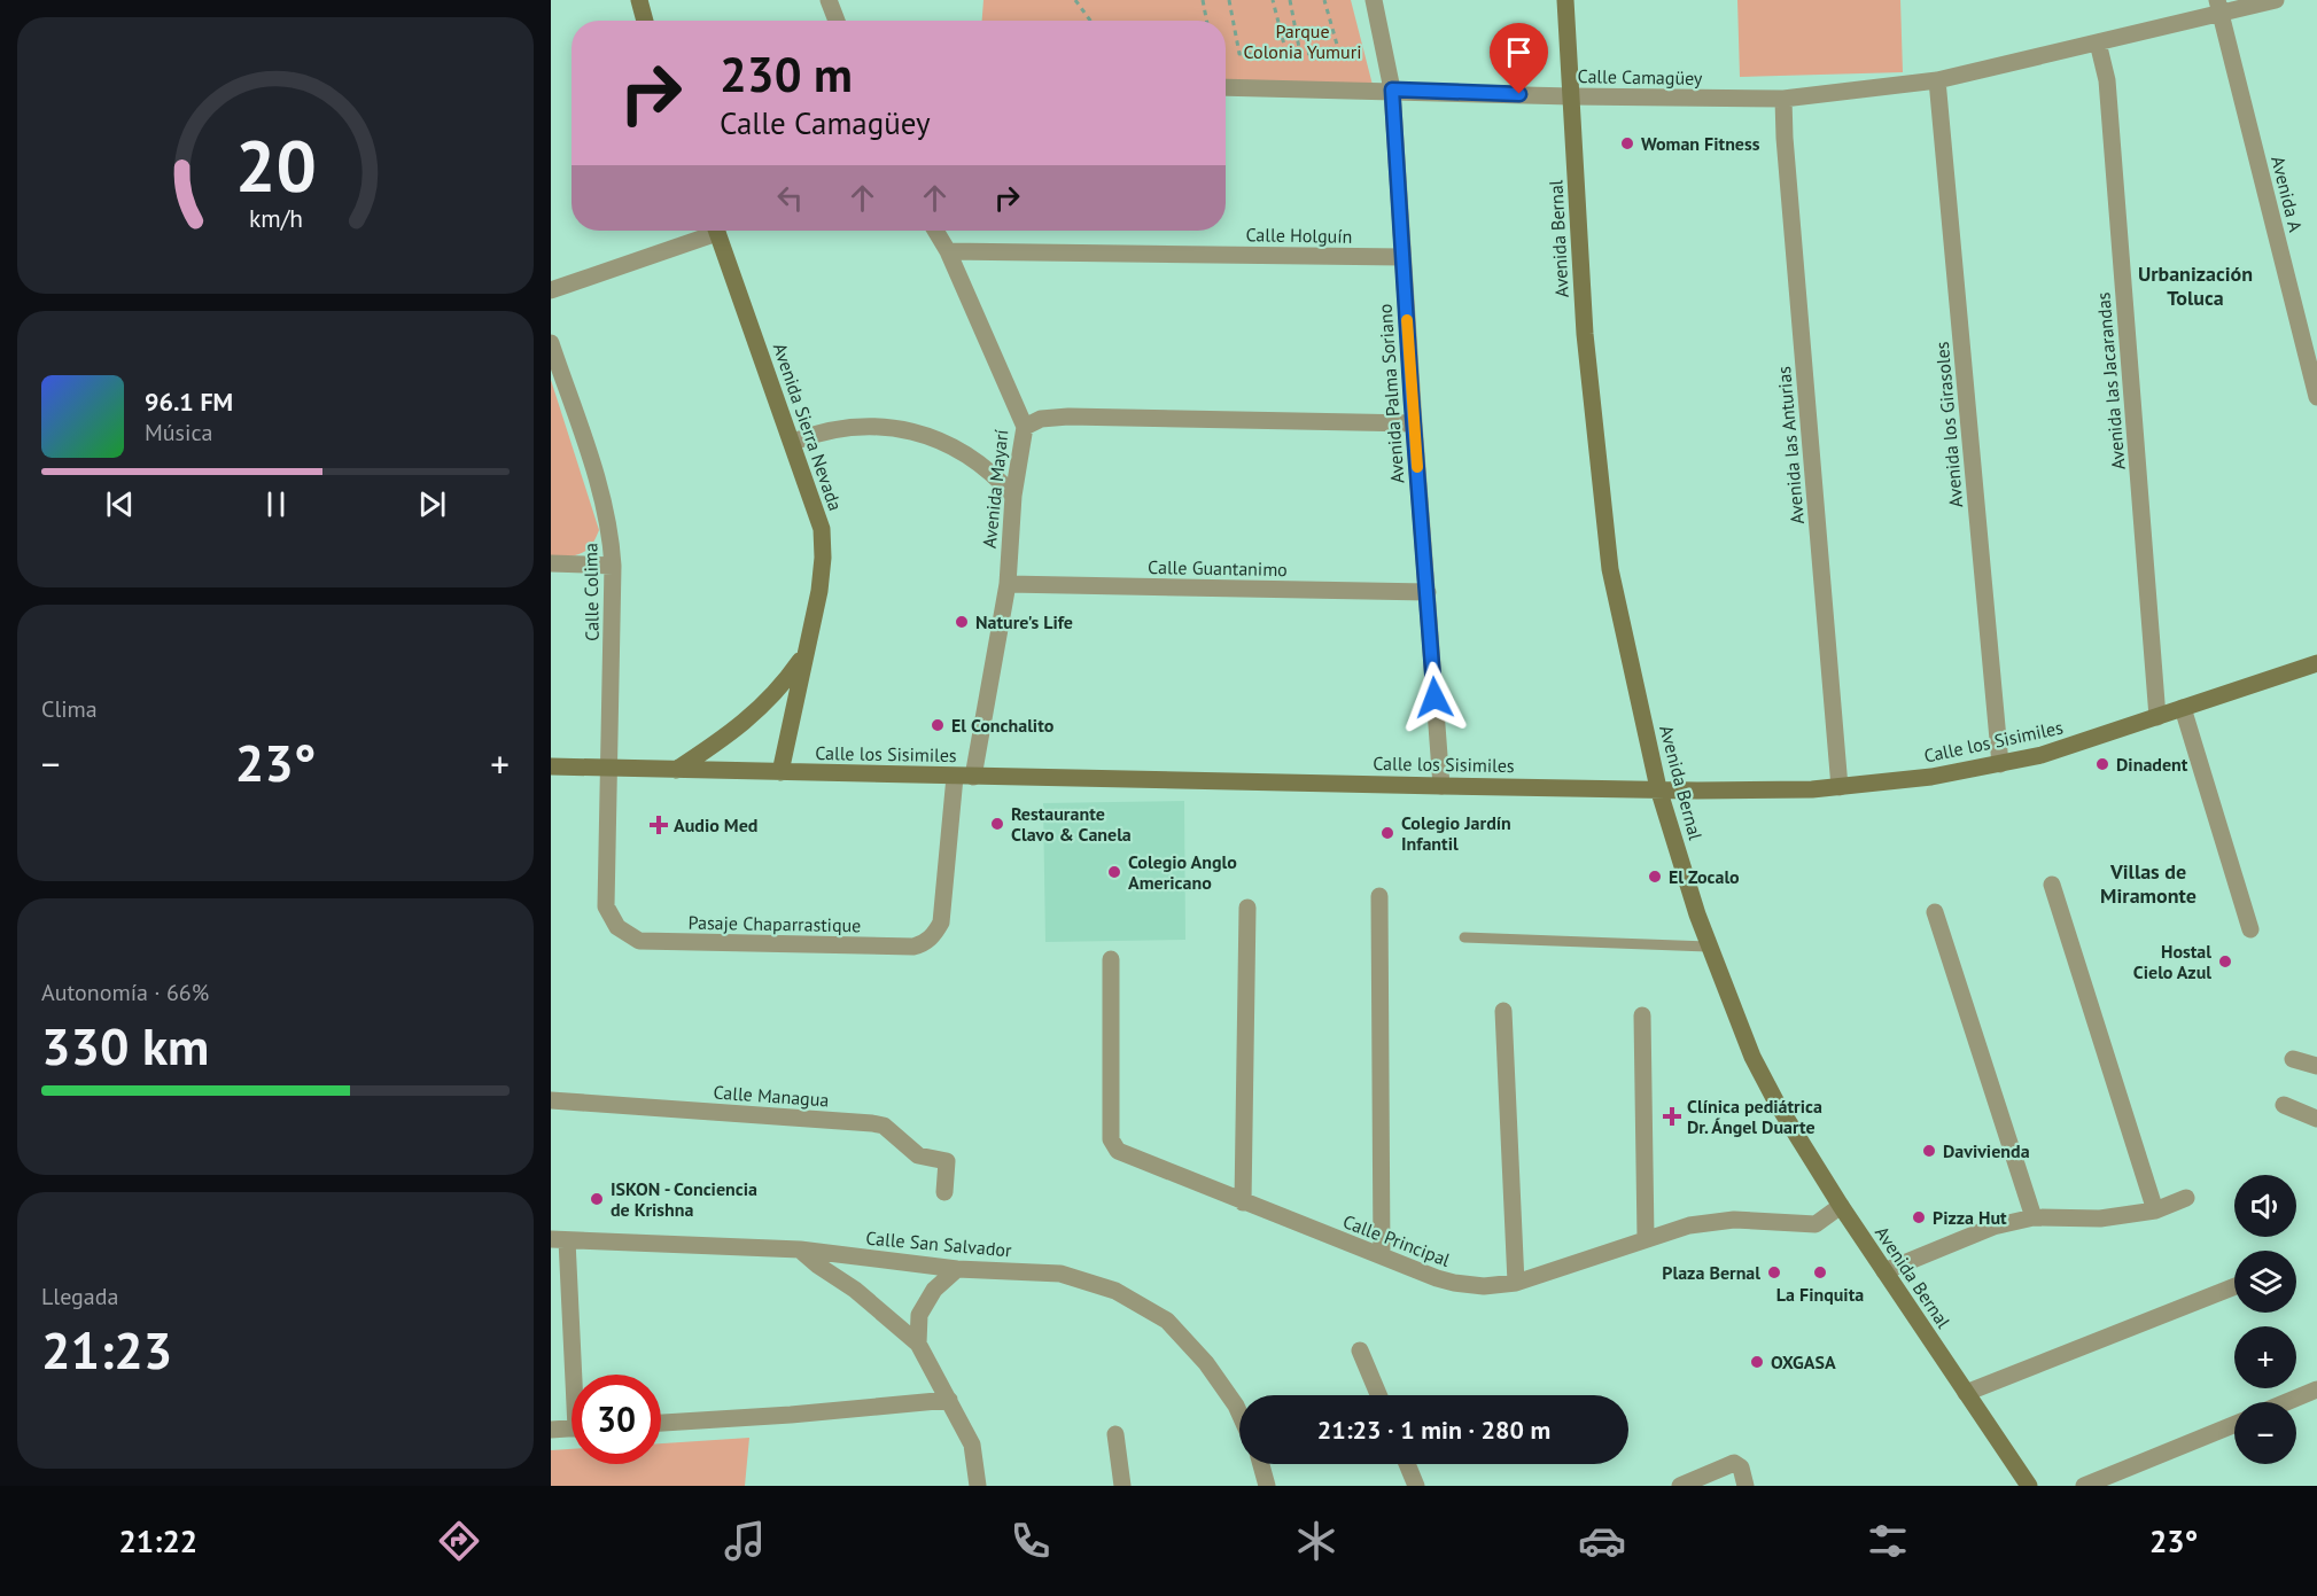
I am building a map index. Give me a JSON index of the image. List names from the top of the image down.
{
  "streets": {
    "main road": ["Avenida Bernal", "Avenida Sierra Nevada", "Calle los Sisimiles"],
    "street": [
      "Calle Camagüey",
      "Avenida A",
      "Calle Holguín",
      "Avenida las Jacarandas",
      "Avenida Palma Soriano",
      "Avenida los Girasoles",
      "Avenida las Anturias",
      "Avenida Mayarí",
      "Calle Guantanimo",
      "Calle Colima",
      "Pasaje Chaparrastique",
      "Calle Managua",
      "Calle Principal",
      "Calle San Salvador"
    ]
  },
  "crossings": [
    ["Calle Camagüey", "Avenida A"],
    ["Calle Camagüey", "Avenida Bernal"],
    ["Calle Camagüey", "Avenida las Jacarandas"],
    ["Calle Camagüey", "Avenida Palma Soriano"],
    ["Calle Camagüey", "Avenida los Girasoles"],
    ["Calle Camagüey", "Avenida las Anturias"],
    ["Calle Holguín", "Avenida Palma Soriano"],
    ["Calle Holguín", "Avenida Mayarí"],
    ["Avenida Bernal", "Calle los Sisimiles"],
    ["Avenida Bernal", "Calle Principal"],
    ["Avenida las Jacarandas", "Calle los Sisimiles"],
    ["Avenida Palma Soriano", "Calle Guantanimo"],
    ["Avenida Palma Soriano", "Calle los Sisimiles"],
    ["Avenida los Girasoles", "Calle los Sisimiles"],
    ["Avenida Sierra Nevada", "Calle los Sisimiles"],
    ["Avenida las Anturias", "Calle los Sisimiles"],
    ["Avenida Mayarí", "Calle Guantanimo"],
    ["Avenida Mayarí", "Calle los Sisimiles"],
    ["Calle Colima", "Calle los Sisimiles"],
    ["Calle Colima", "Pasaje Chaparrastique"],
    ["Calle los Sisimiles", "Pasaje Chaparrastique"]
  ],
  "districts": ["Urbanización Toluca", "Villas de Miramonte"],
  "parks": ["Parque Colonia Yumuri"],
  "places": {
    "other": [
      "Woman Fitness",
      "Nature's Life",
      "El Conchalito",
      "Dinadent",
      "Restaurante Clavo & Canela",
      "Colegio Jardín Infantil",
      "Colegio Anglo Americano",
      "El Zocalo",
      "Hostal Cielo Azul",
      "Davivienda",
      "ISKON - Conciencia de Krishna",
      "Pizza Hut",
      "Plaza Bernal",
      "La Finquita",
      "OXGASA"
    ],
    "health": ["Audio Med", "Clínica pediátrica Dr. Ángel Duarte"]
  },
  "page": {
    "turn": ["230 m", "Calle Camagüey"],
    "song": ["96.1 FM", "Música"],
    "tile": [
      "Clima",
      ["Autonomía · 66%", "330 km"],
      ["Llegada", "21:23"]
    ],
    "heat": ["−", "23°", "+"],
    "map_buttons": ["+", "−"],
    "limit": "30",
    "trip": "21:23 · 1 min · 280 m",
    "tabs": ["21:22", "23°"],
    "gauge": ["20", "km/h"]
  }
}
